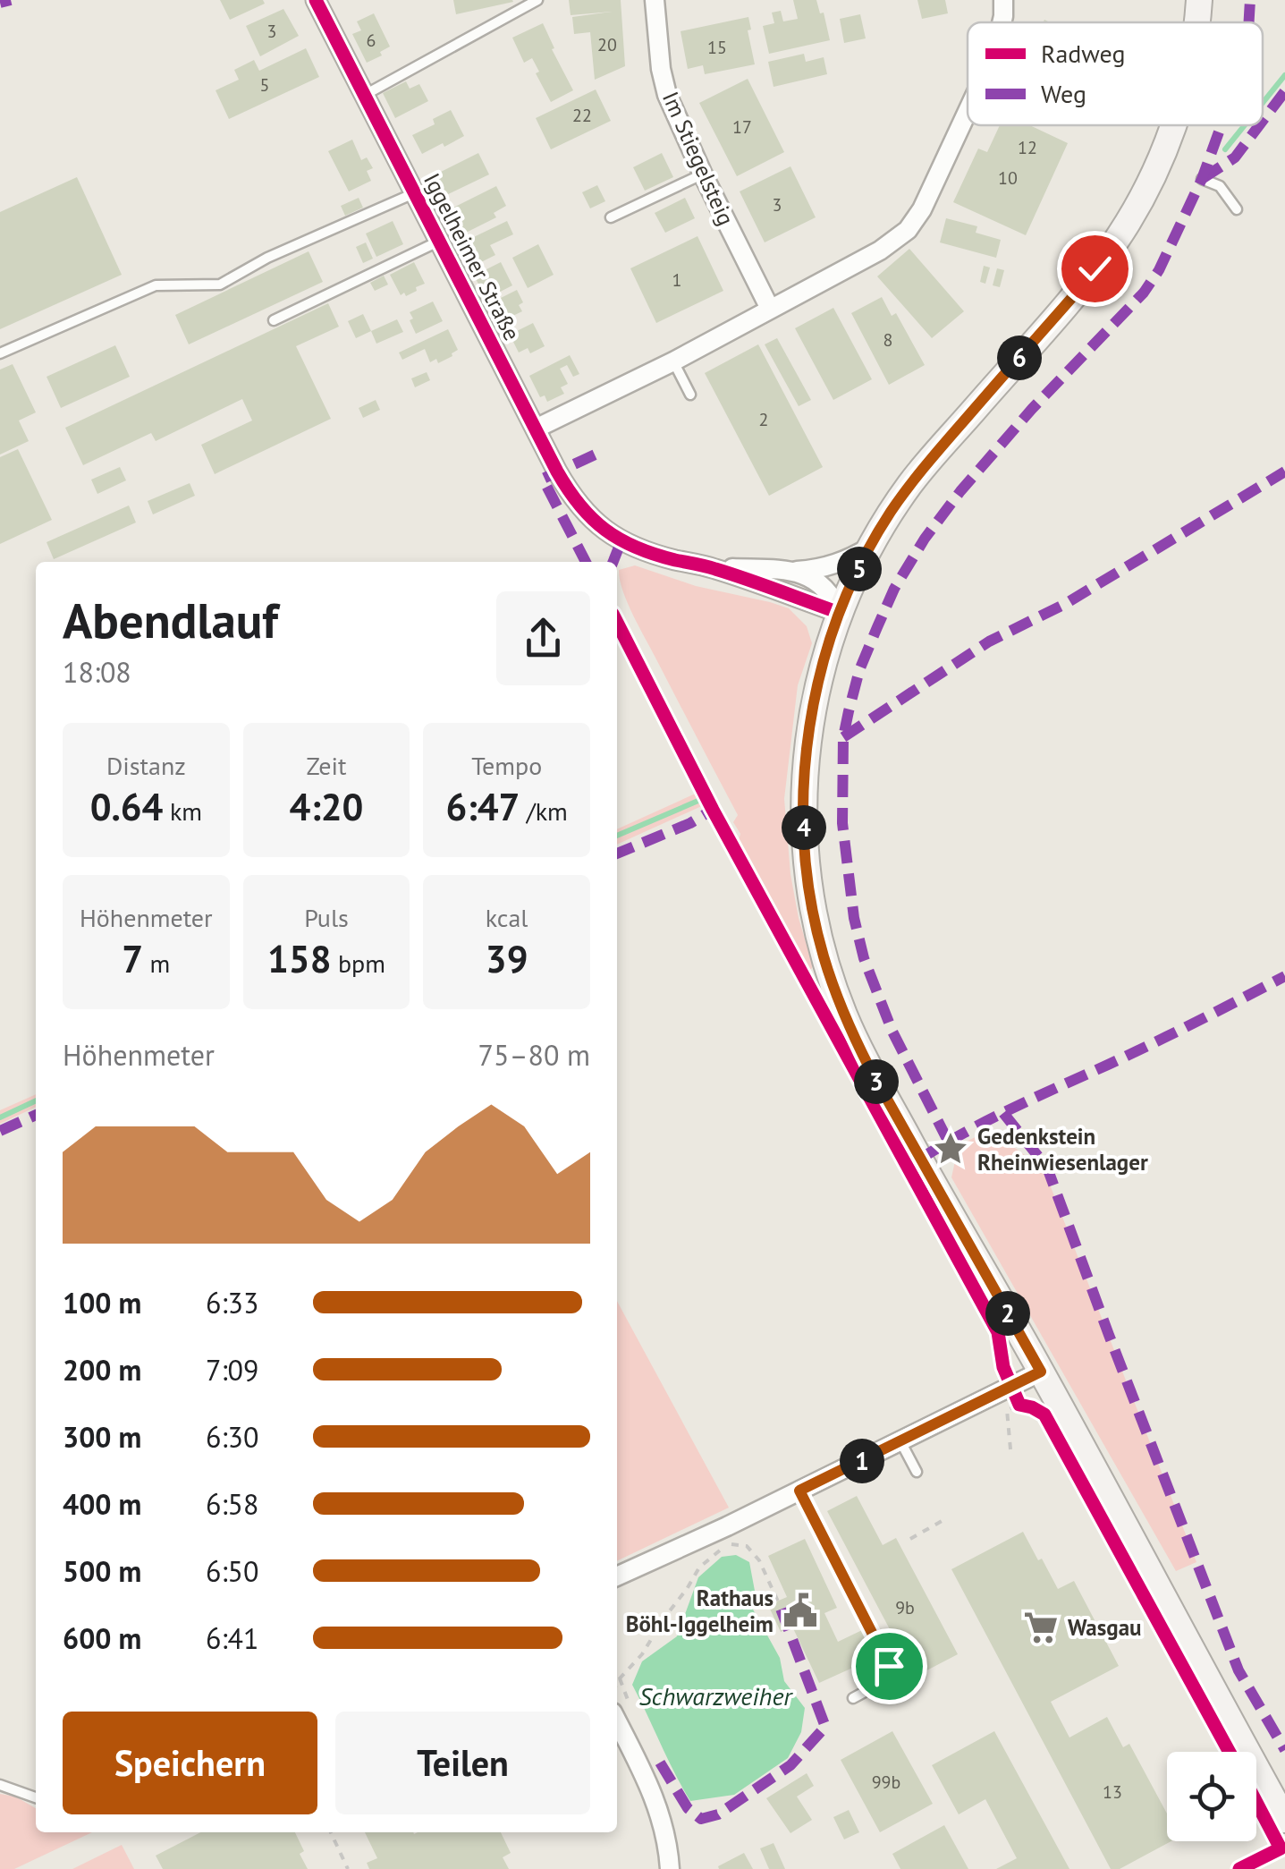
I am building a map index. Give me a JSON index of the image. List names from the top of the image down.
{
  "streets": {
    "street": ["Im Stiegelsteig", "Iggelheimer Straße"]
  },
  "water": ["Schwarzweiher"],
  "places": {
    "place": ["Gedenkstein Rheinwiesenlager"],
    "public building": ["Rathaus Böhl-Iggelheim"],
    "supermarket": ["Wasgau"]
  },
  "house_numbers": [
    "3",
    "6",
    "20",
    "15",
    "5",
    "22",
    "17",
    "12",
    "10",
    "3",
    "1",
    "8",
    "2",
    "9b",
    "99b",
    "13"
  ],
  "legend": ["Radweg", "Weg"],
  "page": {
    "pins": [
      "6",
      "5",
      "4",
      "3",
      "2",
      "1"
    ],
    "heading": ["Abendlauf", "18:08"],
    "stats": [
      ["Distanz", "0.64 km"],
      ["Zeit", "4:20"],
      ["Tempo", "6:47 /km"],
      ["Höhenmeter", "7 m"],
      ["Puls", "158 bpm"],
      ["kcal", "39"]
    ],
    "chart": ["Höhenmeter", "75–80 m"],
    "list": [
      {
        "name": "100 m",
        "note": "6:33"
      },
      {
        "name": "200 m",
        "note": "7:09"
      },
      {
        "name": "300 m",
        "note": "6:30"
      },
      {
        "name": "400 m",
        "note": "6:58"
      },
      {
        "name": "500 m",
        "note": "6:50"
      },
      {
        "name": "600 m",
        "note": "6:41"
      }
    ],
    "buttons": ["Speichern", "Teilen"]
  }
}
